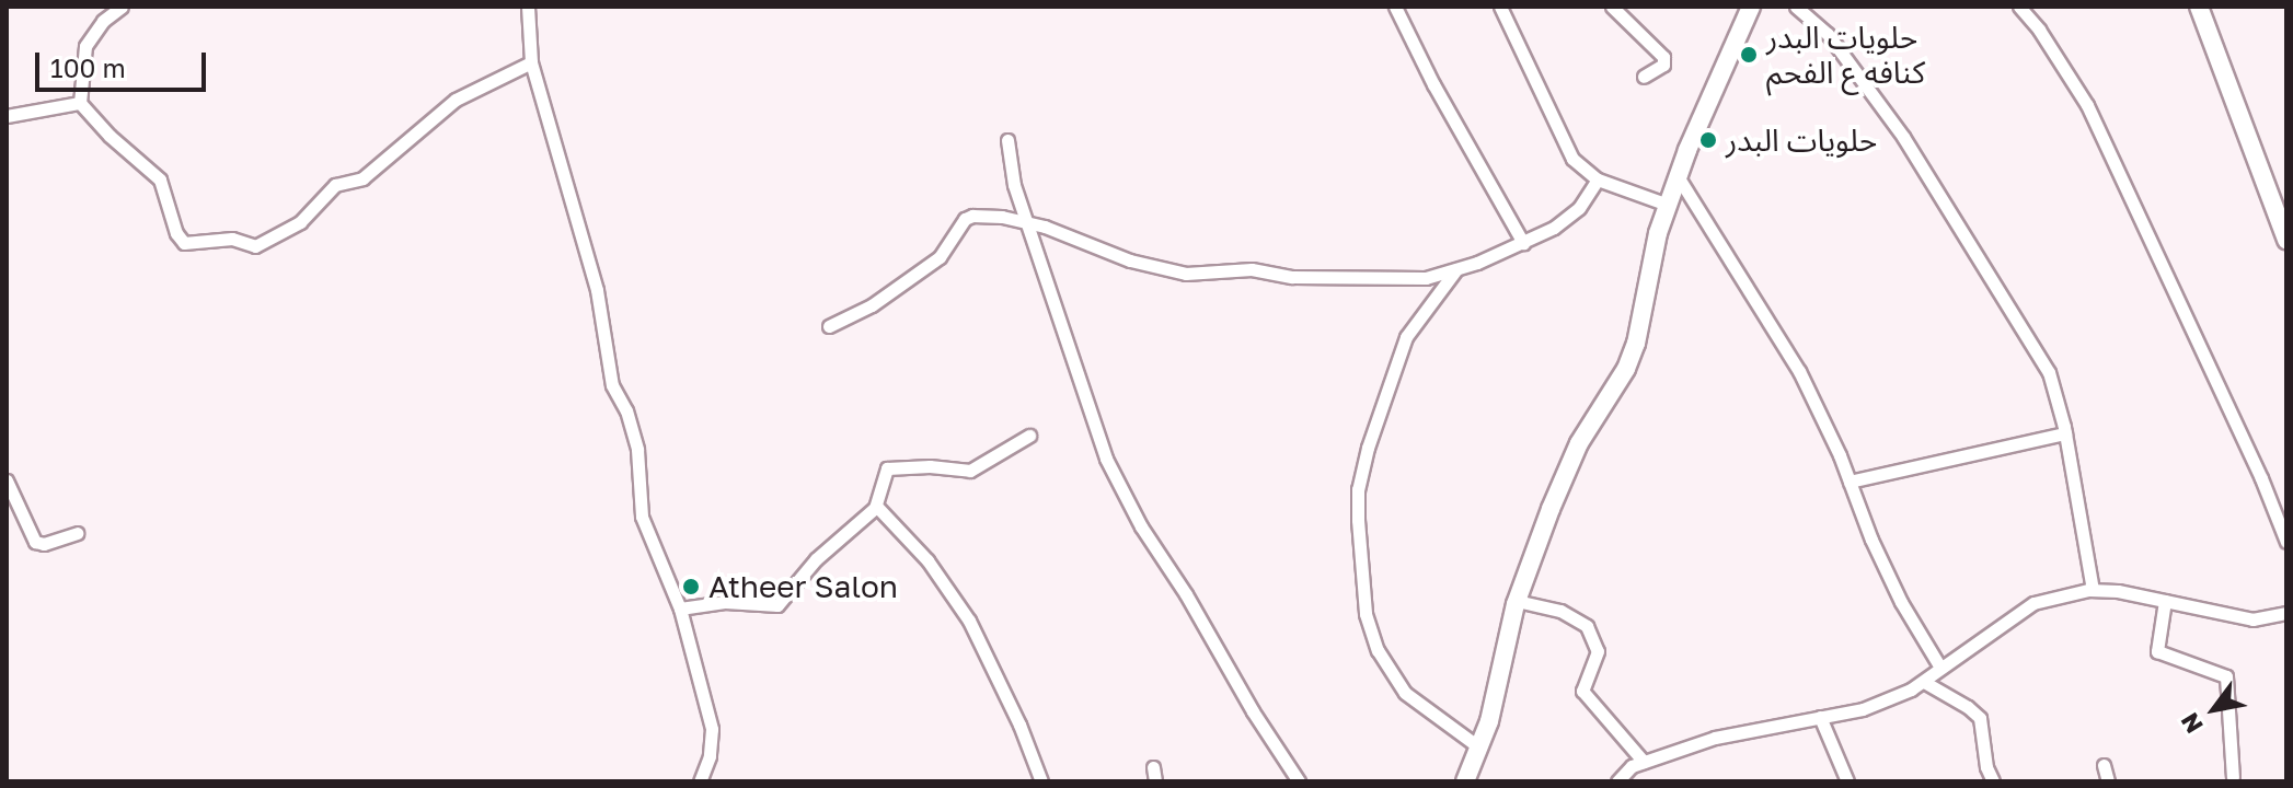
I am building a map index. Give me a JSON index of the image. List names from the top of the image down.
{
  "places": ["حلويات البدر كنافه ع الفحم", "حلويات البدر", "Atheer Salon"],
  "scale_bar": "100 m",
  "north": "bottom left"
}
